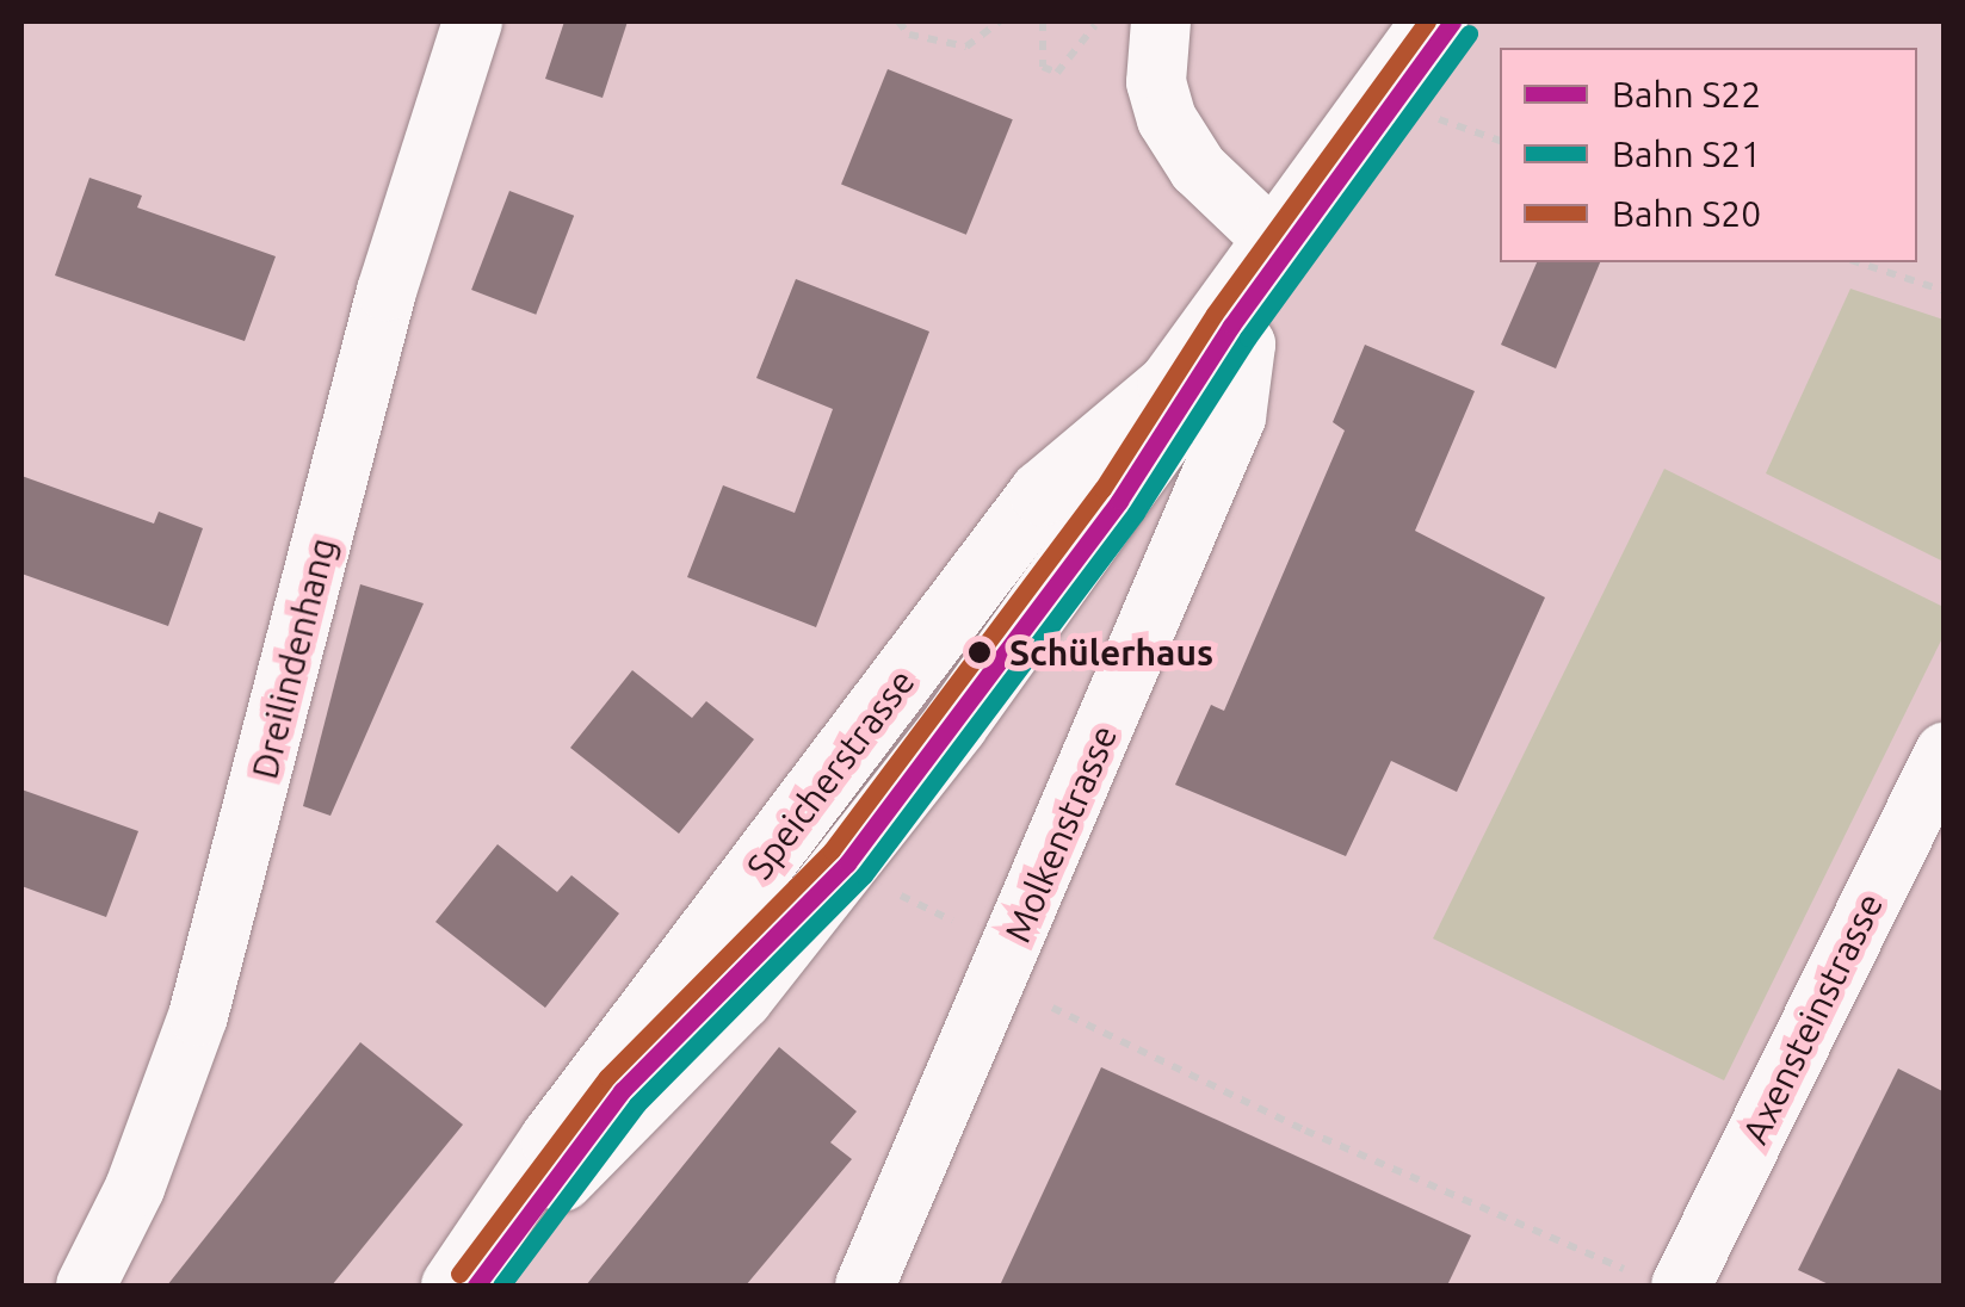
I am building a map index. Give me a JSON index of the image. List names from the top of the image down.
{
  "streets": {
    "main road": ["Speicherstrasse"],
    "street": ["Dreilindenhang", "Molkenstrasse", "Axensteinstrasse"]
  },
  "crossings": [
    ["Speicherstrasse", "Molkenstrasse"]
  ],
  "places": ["Schülerhaus"],
  "lines": ["rail line S22", "rail line S20", "rail line S21"],
  "legend": ["Bahn S22", "Bahn S21", "Bahn S20"]
}
